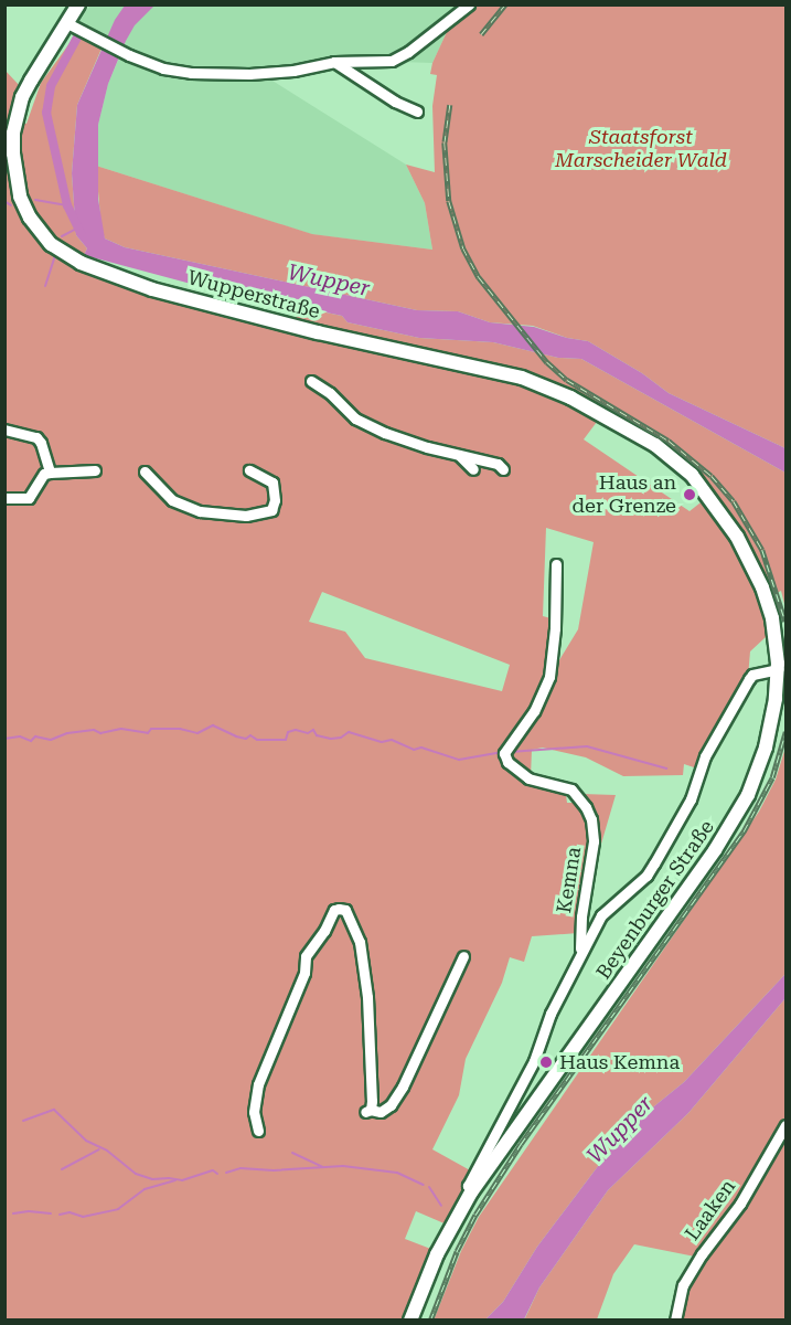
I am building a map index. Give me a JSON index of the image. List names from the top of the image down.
{
  "streets": {
    "main road": ["Wupperstraße", "Beyenburger Straße"],
    "street": ["Kemna", "Laaken"]
  },
  "crossings": [
    ["Wupperstraße", "Beyenburger Straße"],
    ["Kemna", "Beyenburger Straße"]
  ],
  "water": ["Wupper"],
  "parks": ["Staatsforst Marscheider Wald"],
  "places": ["Haus an der Grenze", "Haus Kemna"]
}
